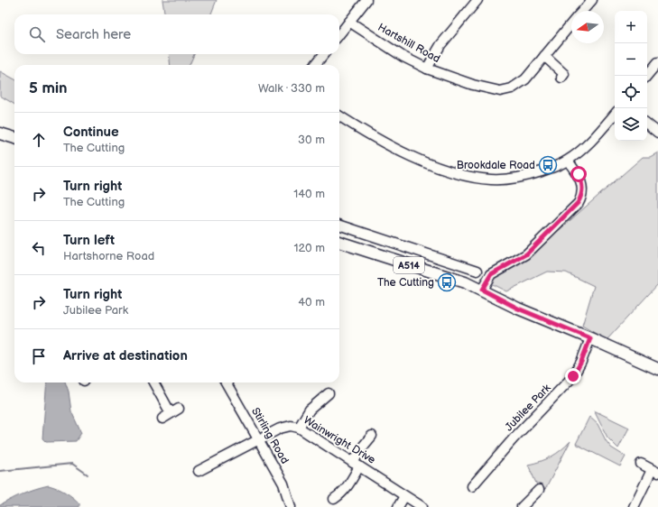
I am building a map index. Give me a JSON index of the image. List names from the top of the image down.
{
  "streets": {
    "main road": ["A514"],
    "street": [
      "Hartshill Road",
      "Jubilee Park",
      "Stirling Road",
      "Wainwright Drive"
    ]
  },
  "crossings": [
    ["A514", "Jubilee Park"],
    ["Stirling Road", "Wainwright Drive"]
  ],
  "places": {
    "bus stop": ["Brookdale Road", "The Cutting"]
  },
  "north": "left",
  "page": {
    "map_buttons": ["+", "−"],
    "search": "Search here",
    "heading": ["5 min", "Walk · 330 m"],
    "list": [
      ["Continue", "The Cutting", "30 m"],
      ["Turn right", "The Cutting", "140 m"],
      ["Turn left", "Hartshorne Road", "120 m"],
      ["Turn right", "Jubilee Park", "40 m"],
      "Arrive at destination"
    ]
  }
}
